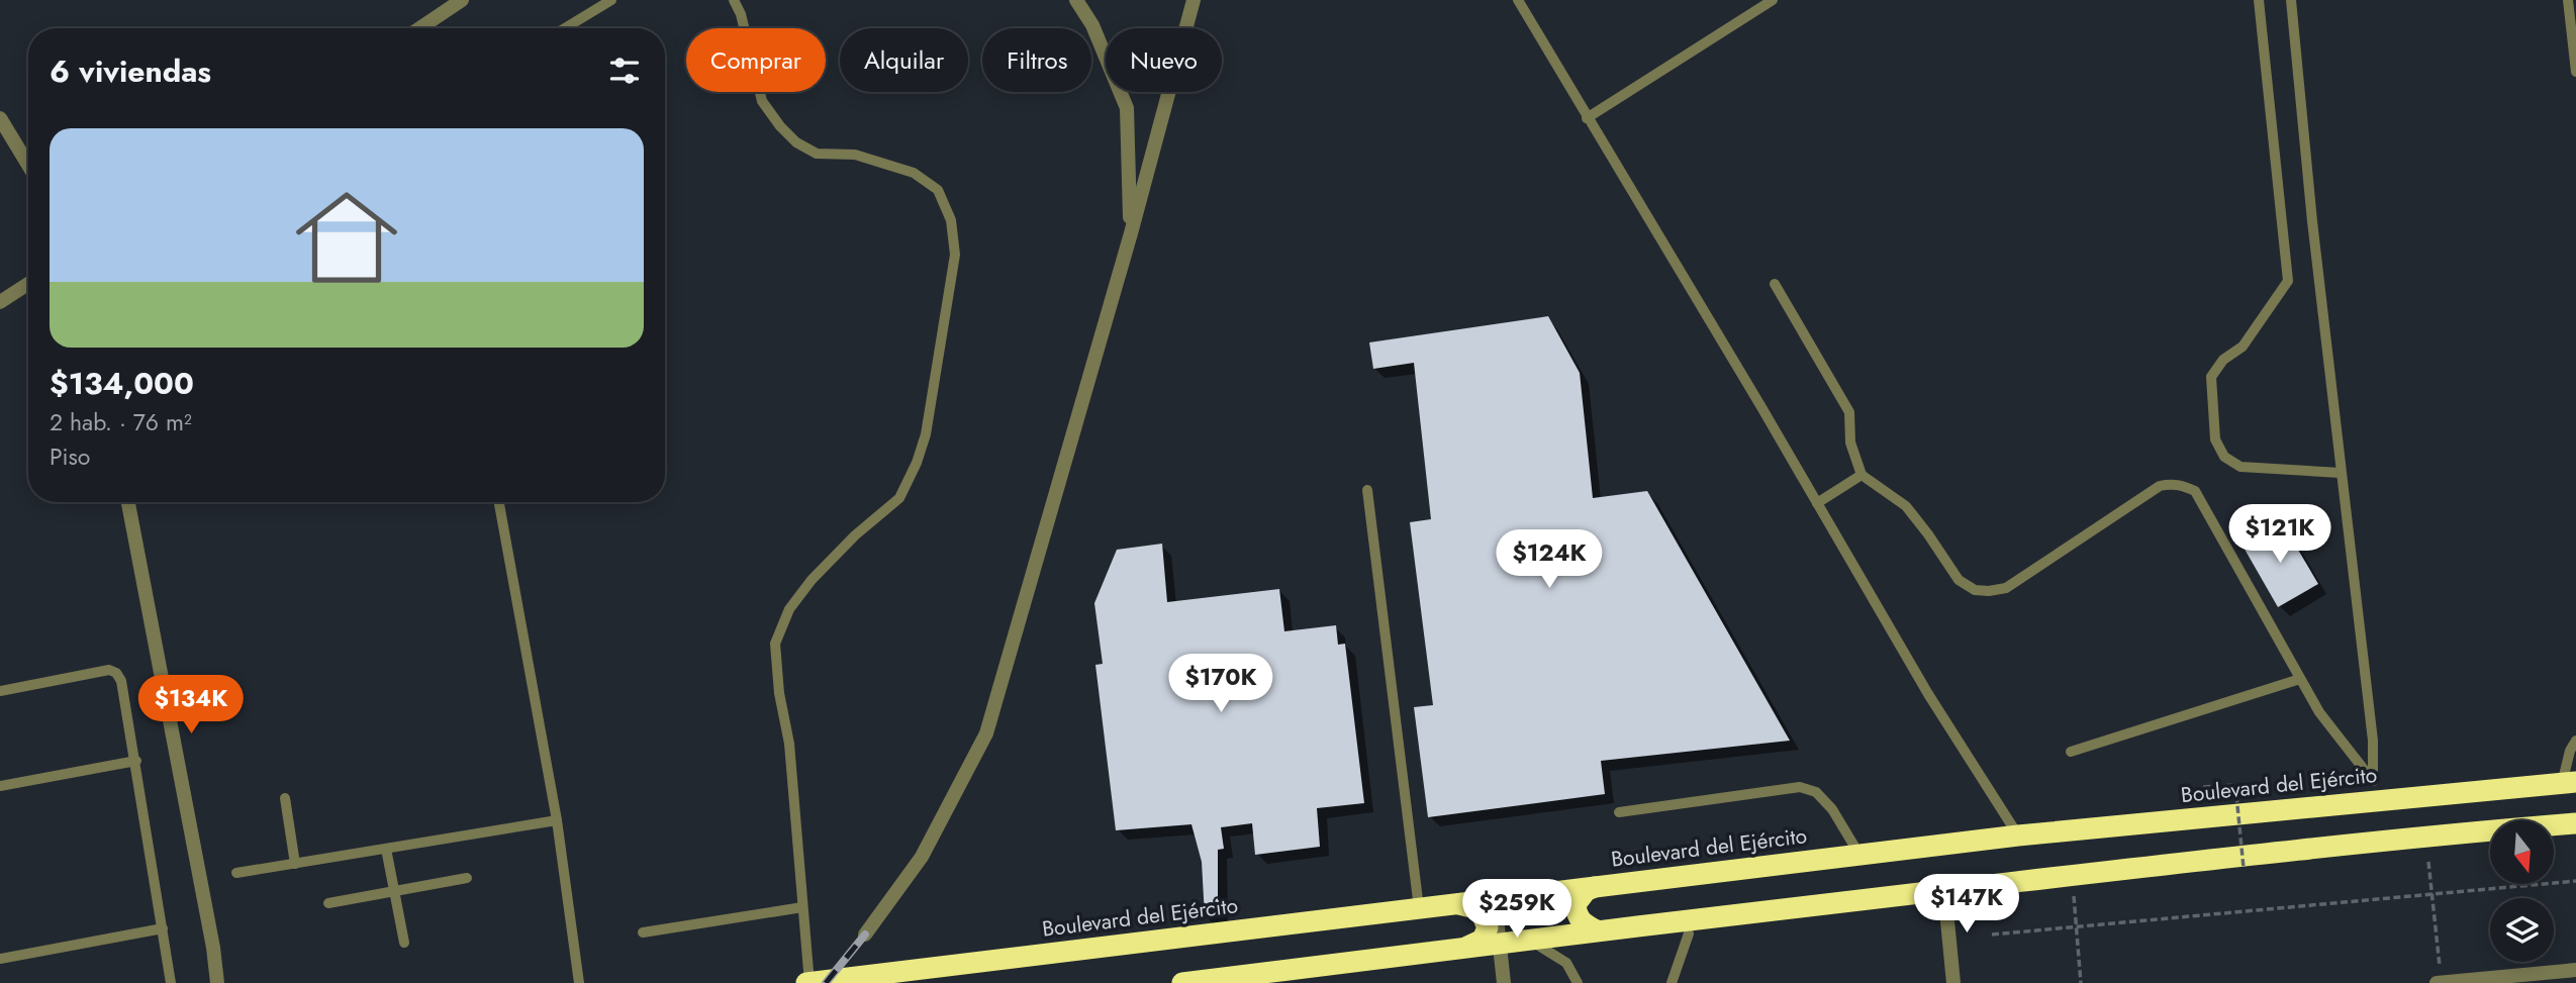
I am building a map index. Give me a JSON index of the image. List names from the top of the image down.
{
  "streets": {
    "highway": ["Boulevard del Ejército"]
  },
  "north": "bottom",
  "page": {
    "chip": [
      "Comprar",
      "Alquilar",
      "Filtros",
      "Nuevo"
    ],
    "heading": "6 viviendas",
    "list": [
      {
        "name": "$134,000",
        "note": "2 hab. · 76 m² · Piso"
      }
    ],
    "price": [
      "$121K",
      "$124K",
      "$170K",
      "$134K",
      "$147K",
      "$259K"
    ]
  }
}
